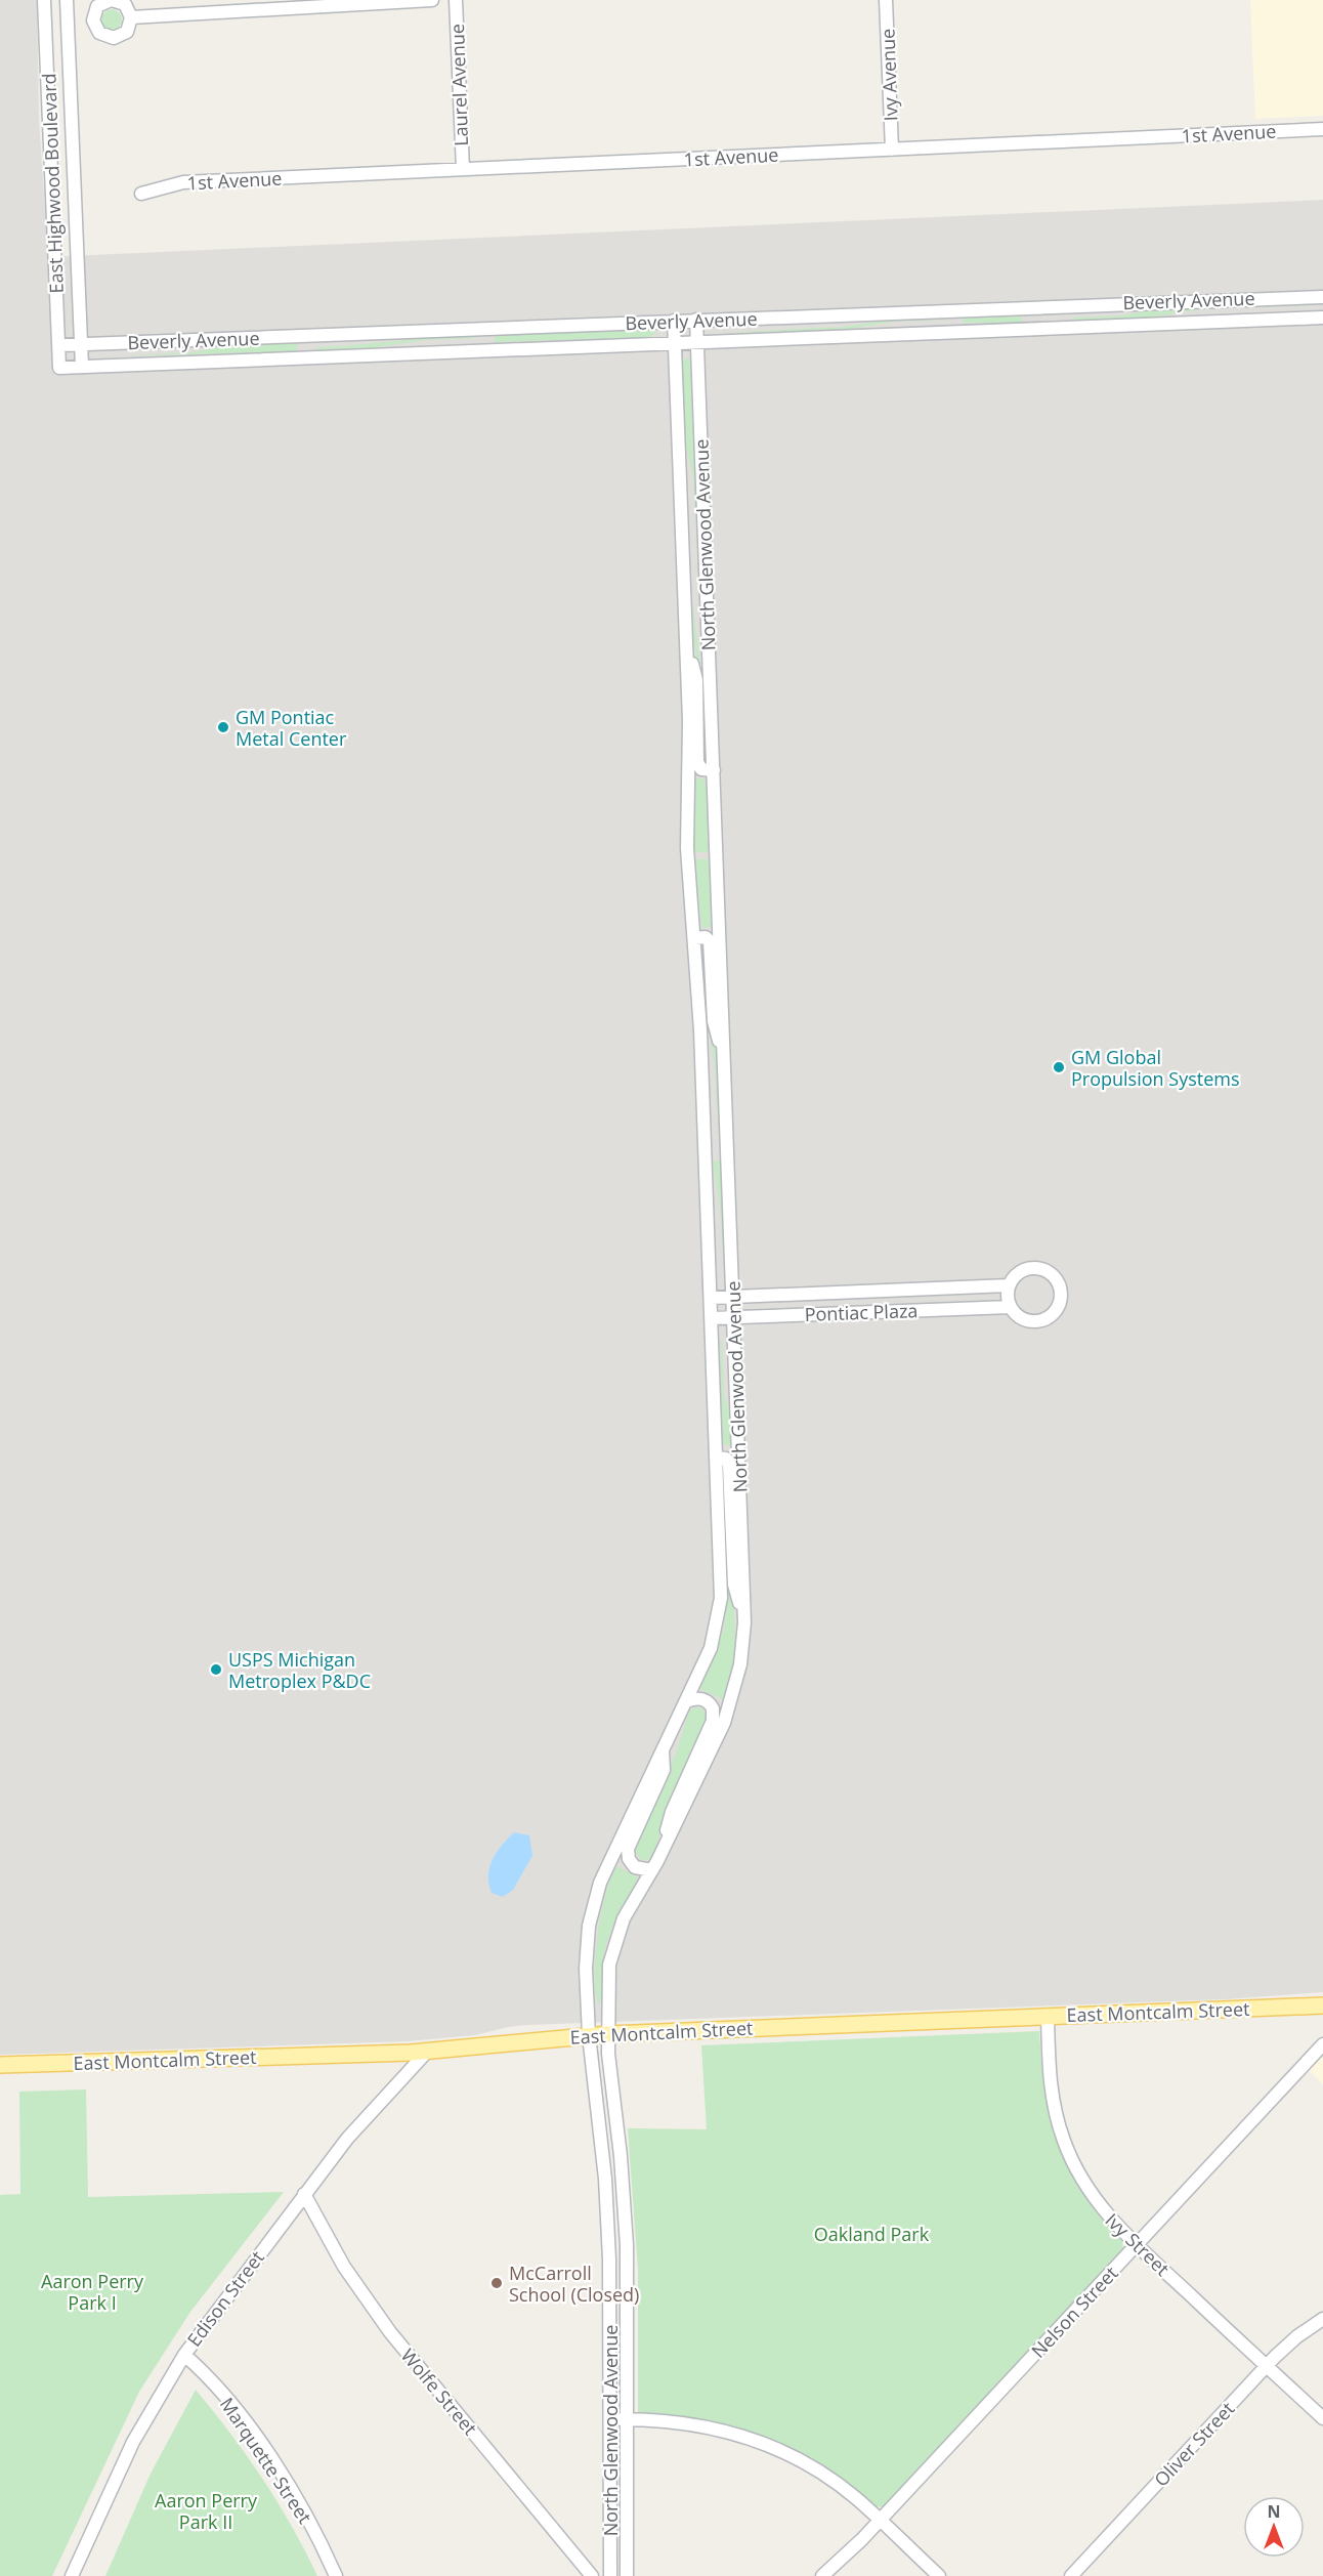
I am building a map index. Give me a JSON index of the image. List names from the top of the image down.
{
  "streets": {
    "main road": ["East Montcalm Street"],
    "street": [
      "Ivy Avenue",
      "Laurel Avenue",
      "1st Avenue",
      "East Highwood Boulevard",
      "Beverly Avenue",
      "North Glenwood Avenue",
      "Pontiac Plaza",
      "Ivy Street",
      "Edison Street",
      "Nelson Street",
      "Wolfe Street",
      "Oliver Street",
      "Marquette Street"
    ]
  },
  "crossings": [
    ["Ivy Avenue", "1st Avenue"],
    ["Laurel Avenue", "1st Avenue"],
    ["East Highwood Boulevard", "Beverly Avenue"],
    ["Beverly Avenue", "North Glenwood Avenue"],
    ["North Glenwood Avenue", "Pontiac Plaza"],
    ["North Glenwood Avenue", "East Montcalm Street"],
    ["East Montcalm Street", "Ivy Street"],
    ["East Montcalm Street", "Edison Street"],
    ["Ivy Street", "Nelson Street"],
    ["Ivy Street", "Oliver Street"],
    ["Edison Street", "Wolfe Street"],
    ["Edison Street", "Marquette Street"]
  ],
  "parks": ["Oakland Park", "Aaron Perry Park I", "Aaron Perry Park II"],
  "places": [
    "GM Pontiac Metal Center",
    "GM Global Propulsion Systems",
    "USPS Michigan Metroplex P&DC",
    "McCarroll School (Closed)"
  ],
  "north": "top"
}
